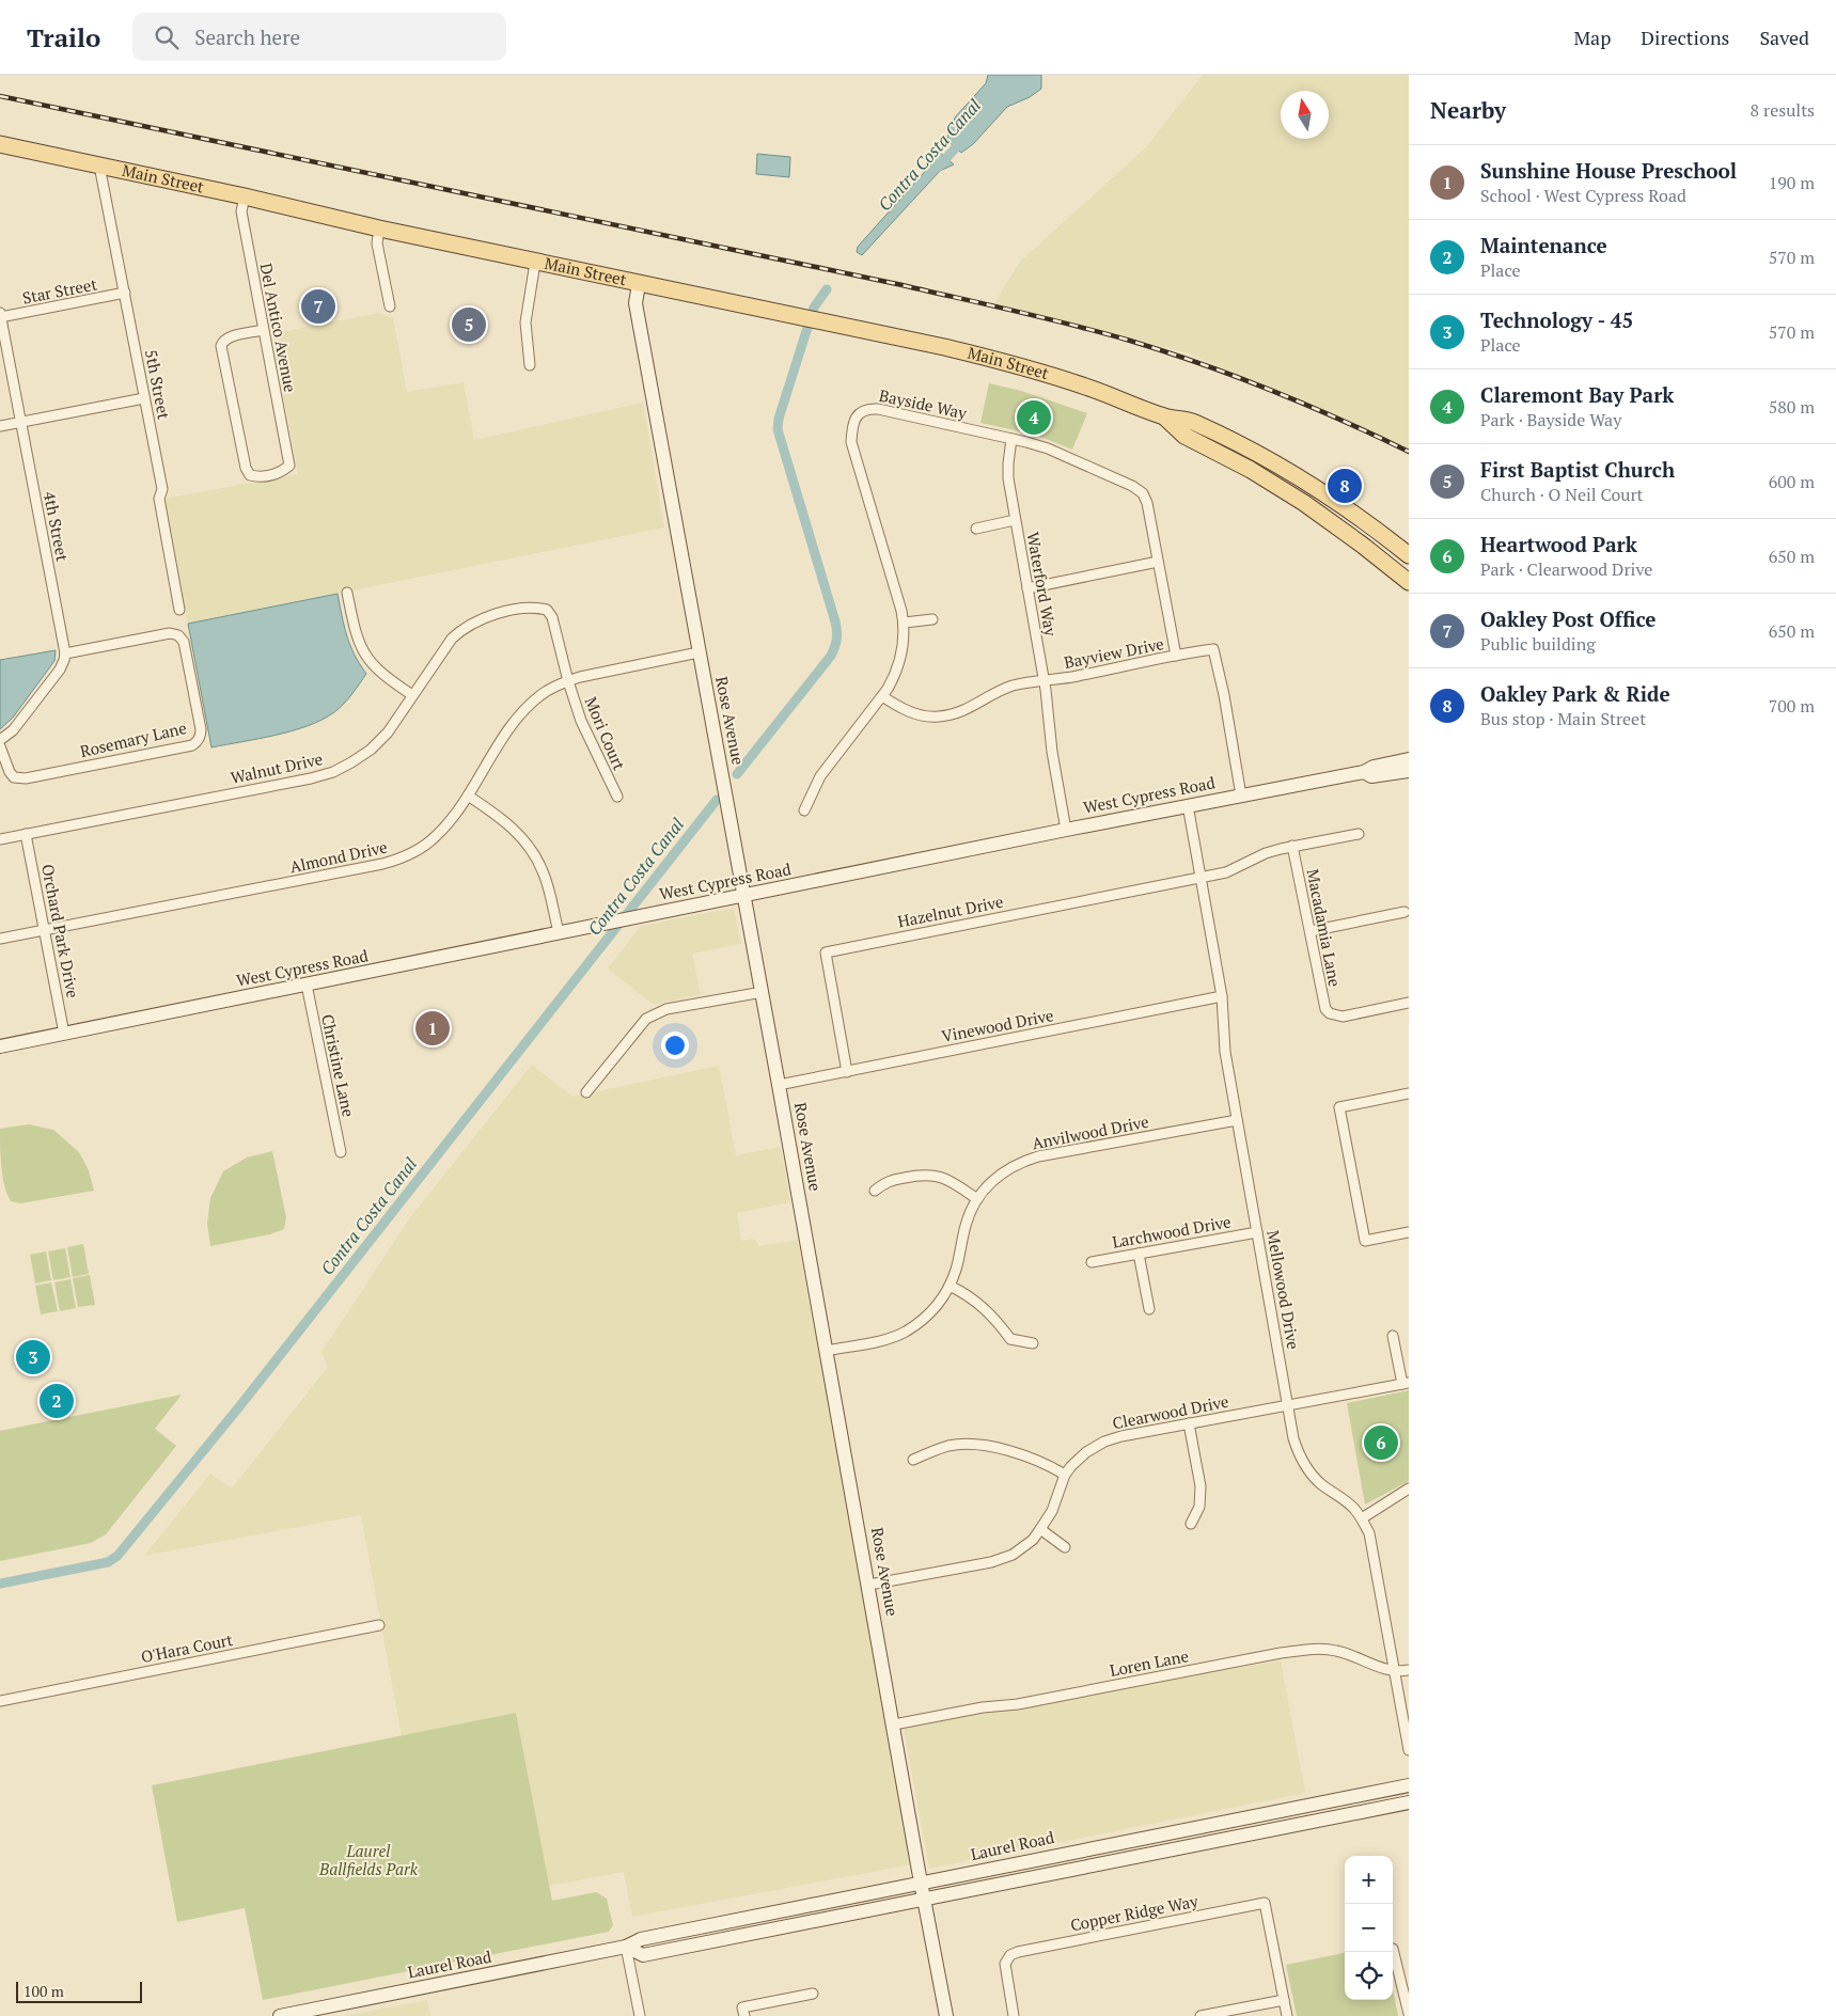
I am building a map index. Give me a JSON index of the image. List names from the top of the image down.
{
  "streets": {
    "main road": ["Main Street"],
    "street": [
      "Star Street",
      "Del Antico Avenue",
      "5th Street",
      "Bayside Way",
      "4th Street",
      "Waterford Way",
      "Bayview Drive",
      "Rose Avenue",
      "Mori Court",
      "Rosemary Lane",
      "Walnut Drive",
      "West Cypress Road",
      "Almond Drive",
      "Hazelnut Drive",
      "Macadamia Lane",
      "Orchard Park Drive",
      "Vinewood Drive",
      "Christine Lane",
      "Anvilwood Drive",
      "Larchwood Drive",
      "Mellowood Drive",
      "Clearwood Drive",
      "O'Hara Court",
      "Loren Lane",
      "Laurel Road",
      "Copper Ridge Way"
    ]
  },
  "crossings": [
    ["Main Street", "Del Antico Avenue"],
    ["Main Street", "5th Street"],
    ["Main Street", "Rose Avenue"],
    ["Star Street", "5th Street"],
    ["Star Street", "4th Street"],
    ["Bayside Way", "Waterford Way"],
    ["Bayside Way", "Bayview Drive"],
    ["4th Street", "Rosemary Lane"],
    ["Waterford Way", "Bayview Drive"],
    ["Waterford Way", "West Cypress Road"],
    ["Bayview Drive", "West Cypress Road"],
    ["Rose Avenue", "West Cypress Road"],
    ["Rose Avenue", "Almond Drive"],
    ["Rose Avenue", "Vinewood Drive"],
    ["Rose Avenue", "Anvilwood Drive"],
    ["Rose Avenue", "Clearwood Drive"],
    ["Rose Avenue", "Loren Lane"],
    ["Rose Avenue", "Laurel Road"],
    ["Mori Court", "Walnut Drive"],
    ["Mori Court", "Almond Drive"],
    ["Walnut Drive", "Almond Drive"],
    ["Walnut Drive", "Orchard Park Drive"],
    ["West Cypress Road", "Orchard Park Drive"],
    ["West Cypress Road", "Christine Lane"],
    ["West Cypress Road", "Mellowood Drive"],
    ["Almond Drive", "Orchard Park Drive"],
    ["Hazelnut Drive", "Vinewood Drive"],
    ["Hazelnut Drive", "Mellowood Drive"],
    ["Vinewood Drive", "Mellowood Drive"],
    ["Anvilwood Drive", "Mellowood Drive"],
    ["Larchwood Drive", "Mellowood Drive"],
    ["Mellowood Drive", "Clearwood Drive"],
    ["Mellowood Drive", "Loren Lane"]
  ],
  "water": ["Contra Costa Canal"],
  "parks": ["Laurel Ballfields Park"],
  "scale_bar": "100 m",
  "north": "top",
  "page": {
    "header": "Trailo",
    "search": "Search here",
    "nav": ["Map", "Directions", "Saved"],
    "heading": ["Nearby", "8 results"],
    "list": [
      {
        "mark": "1",
        "name": "Sunshine House Preschool",
        "note": "School · West Cypress Road",
        "value": "190 m"
      },
      {
        "mark": "2",
        "name": "Maintenance",
        "note": "Place",
        "value": "570 m"
      },
      {
        "mark": "3",
        "name": "Technology - 45",
        "note": "Place",
        "value": "570 m"
      },
      {
        "mark": "4",
        "name": "Claremont Bay Park",
        "note": "Park · Bayside Way",
        "value": "580 m"
      },
      {
        "mark": "5",
        "name": "First Baptist Church",
        "note": "Church · O Neil Court",
        "value": "600 m"
      },
      {
        "mark": "6",
        "name": "Heartwood Park",
        "note": "Park · Clearwood Drive",
        "value": "650 m"
      },
      {
        "mark": "7",
        "name": "Oakley Post Office",
        "note": "Public building",
        "value": "650 m"
      },
      {
        "mark": "8",
        "name": "Oakley Park & Ride",
        "note": "Bus stop · Main Street",
        "value": "700 m"
      }
    ],
    "pins": [
      "7",
      "5",
      "4",
      "8",
      "1",
      "3",
      "2",
      "6"
    ],
    "map_buttons": ["+", "−"],
    "scale": "100 m"
  }
}
